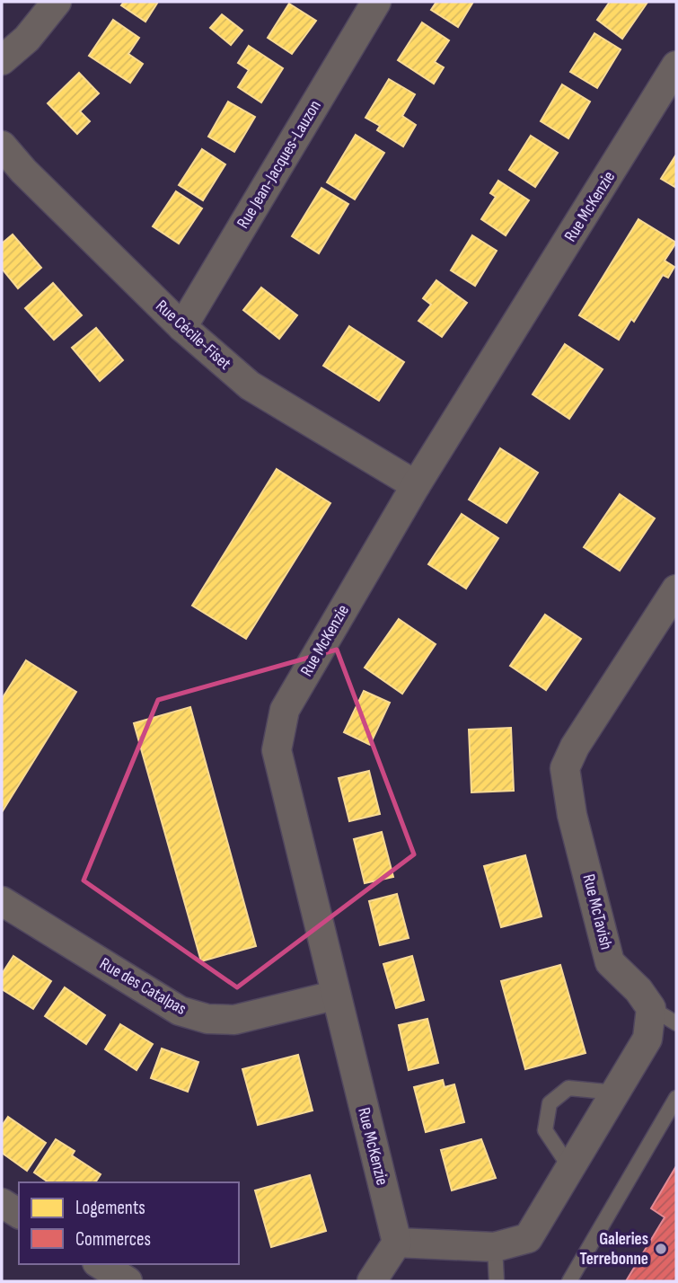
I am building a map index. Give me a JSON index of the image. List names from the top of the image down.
{
  "streets": {
    "street": [
      "Rue Jean-Jacques-Lauzon",
      "Rue McKenzie",
      "Rue Cécile-Fiset",
      "Rue McTavish",
      "Rue des Catalpas"
    ]
  },
  "crossings": [
    ["Rue Jean-Jacques-Lauzon", "Rue Cécile-Fiset"],
    ["Rue McKenzie", "Rue Cécile-Fiset"],
    ["Rue McKenzie", "Rue des Catalpas"]
  ],
  "places": ["Galeries Terrebonne"],
  "legend": ["Logements", "Commerces"]
}
